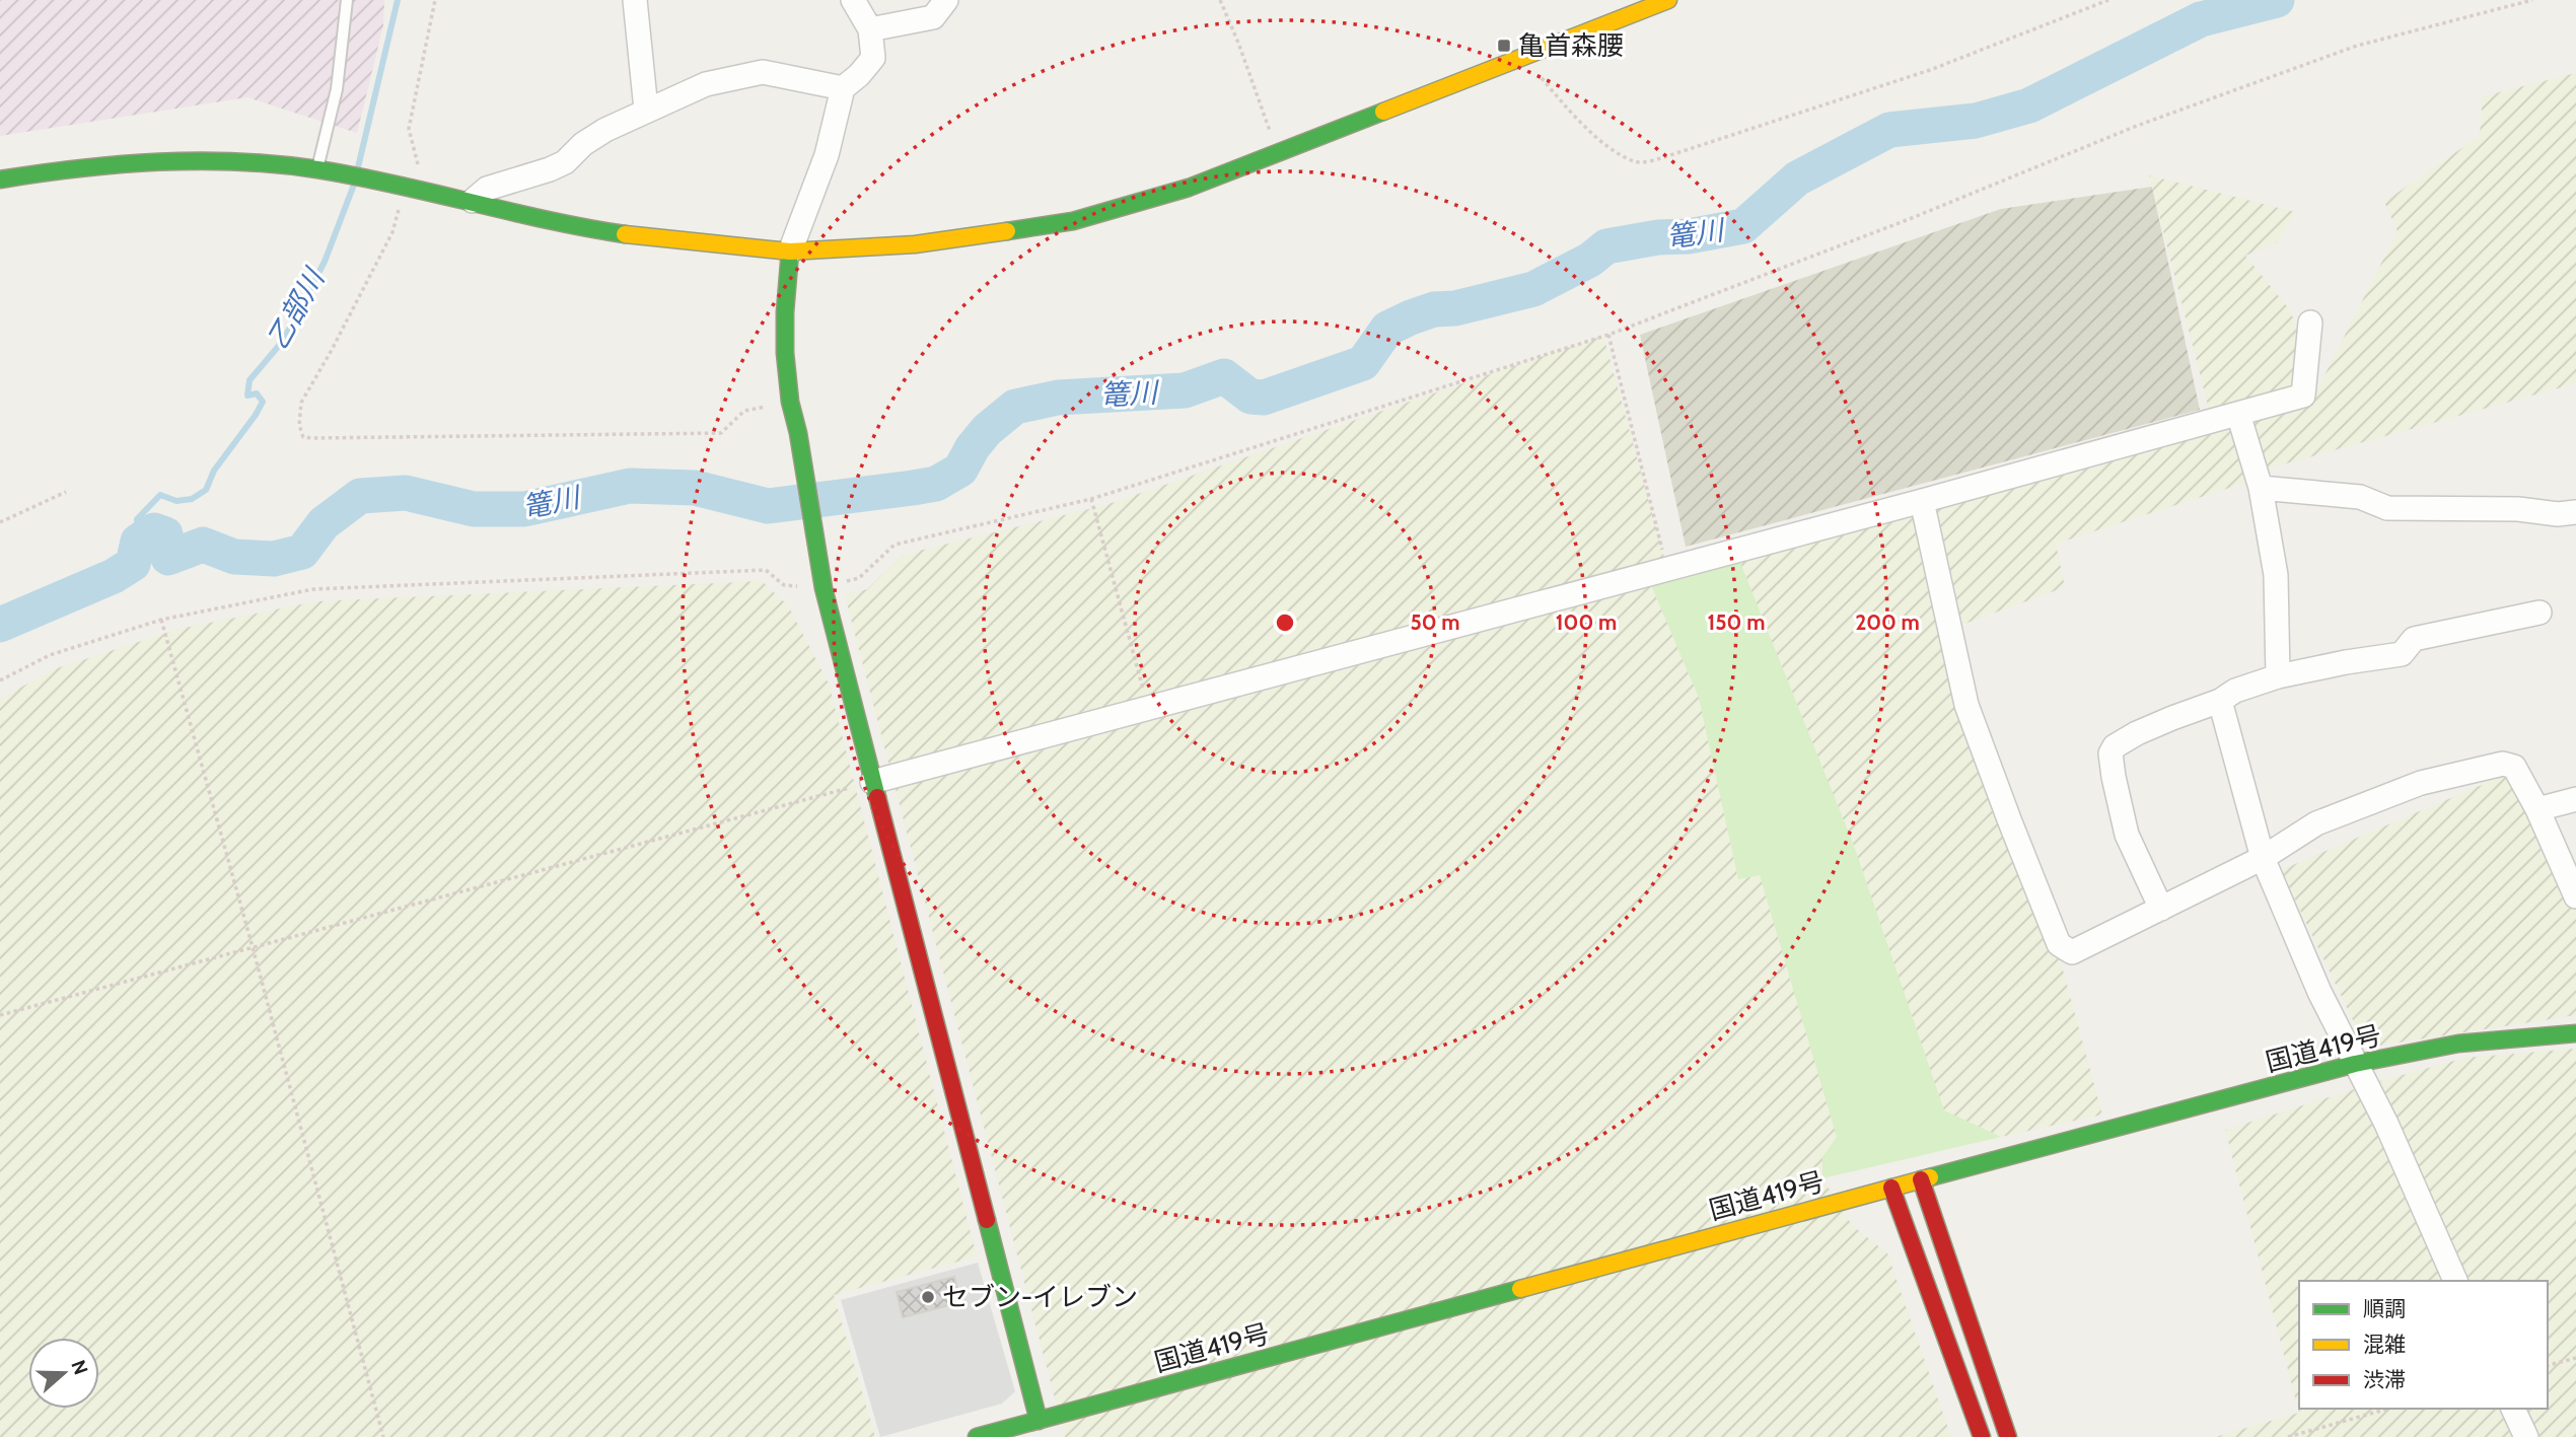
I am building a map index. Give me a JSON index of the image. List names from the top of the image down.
{
  "streets": {
    "main road": ["国道419号"]
  },
  "water": ["篭川", "乙部川"],
  "places": {
    "transit": ["亀首森腰"],
    "other": ["セブン-イレブン"]
  },
  "legend": ["順調", "混雑", "渋滞"],
  "north": "right",
  "rings": [
    "50 m",
    "100 m",
    "150 m",
    "200 m"
  ]
}
